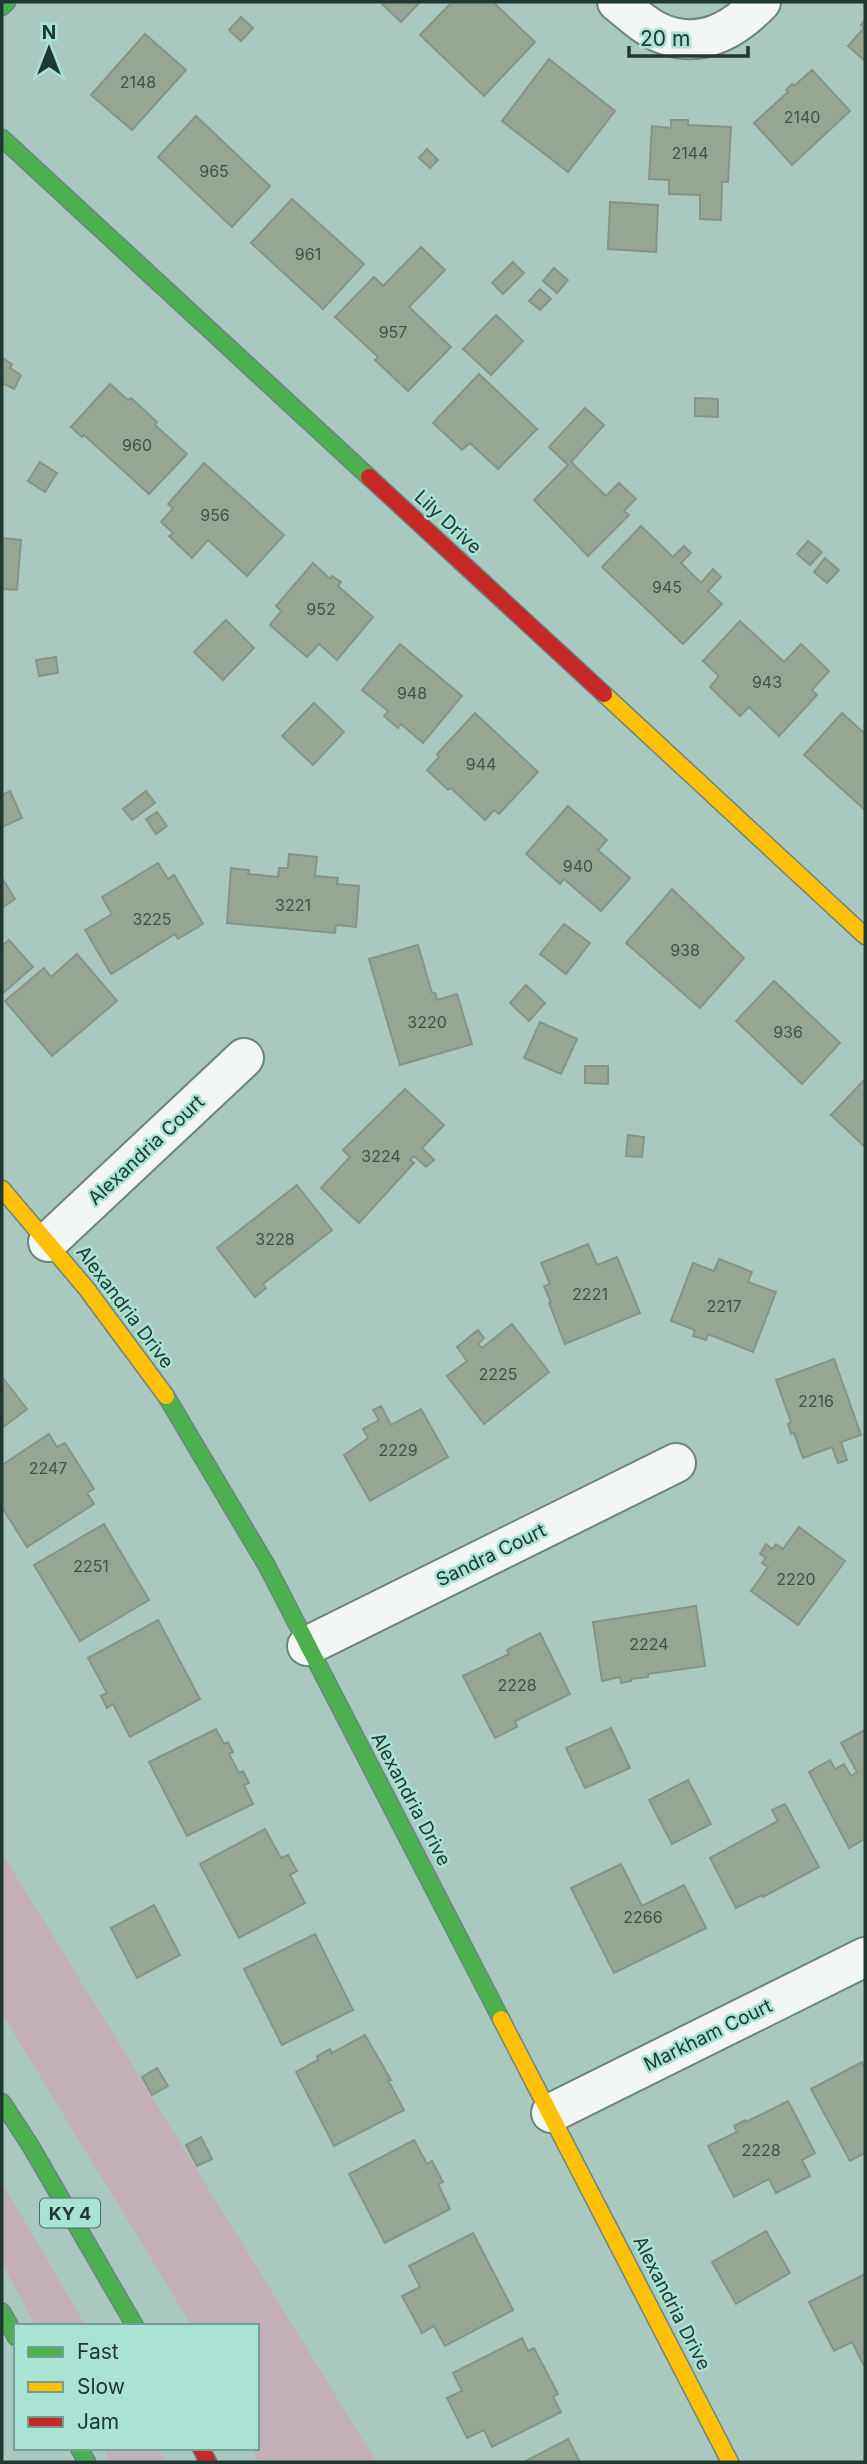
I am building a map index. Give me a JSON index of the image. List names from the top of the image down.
{
  "streets": {
    "main road": ["Lily Drive", "Alexandria Drive", "KY 4"],
    "street": ["Alexandria Court", "Sandra Court", "Markham Court"]
  },
  "crossings": [
    ["Alexandria Court", "Alexandria Drive"],
    ["Alexandria Drive", "Sandra Court"],
    ["Alexandria Drive", "Markham Court"]
  ],
  "house_numbers": [
    "2148",
    "2140",
    "2144",
    "965",
    "961",
    "957",
    "960",
    "956",
    "945",
    "952",
    "943",
    "948",
    "944",
    "940",
    "3221",
    "3225",
    "938",
    "3220",
    "936",
    "3224",
    "3228",
    "2221",
    "2217",
    "2225",
    "2216",
    "2229",
    "2247",
    "2251",
    "2220",
    "2224",
    "2228",
    "2266",
    "2228"
  ],
  "legend": ["Fast", "Slow", "Jam"],
  "scale_bar": "20 m",
  "north": "top"
}
